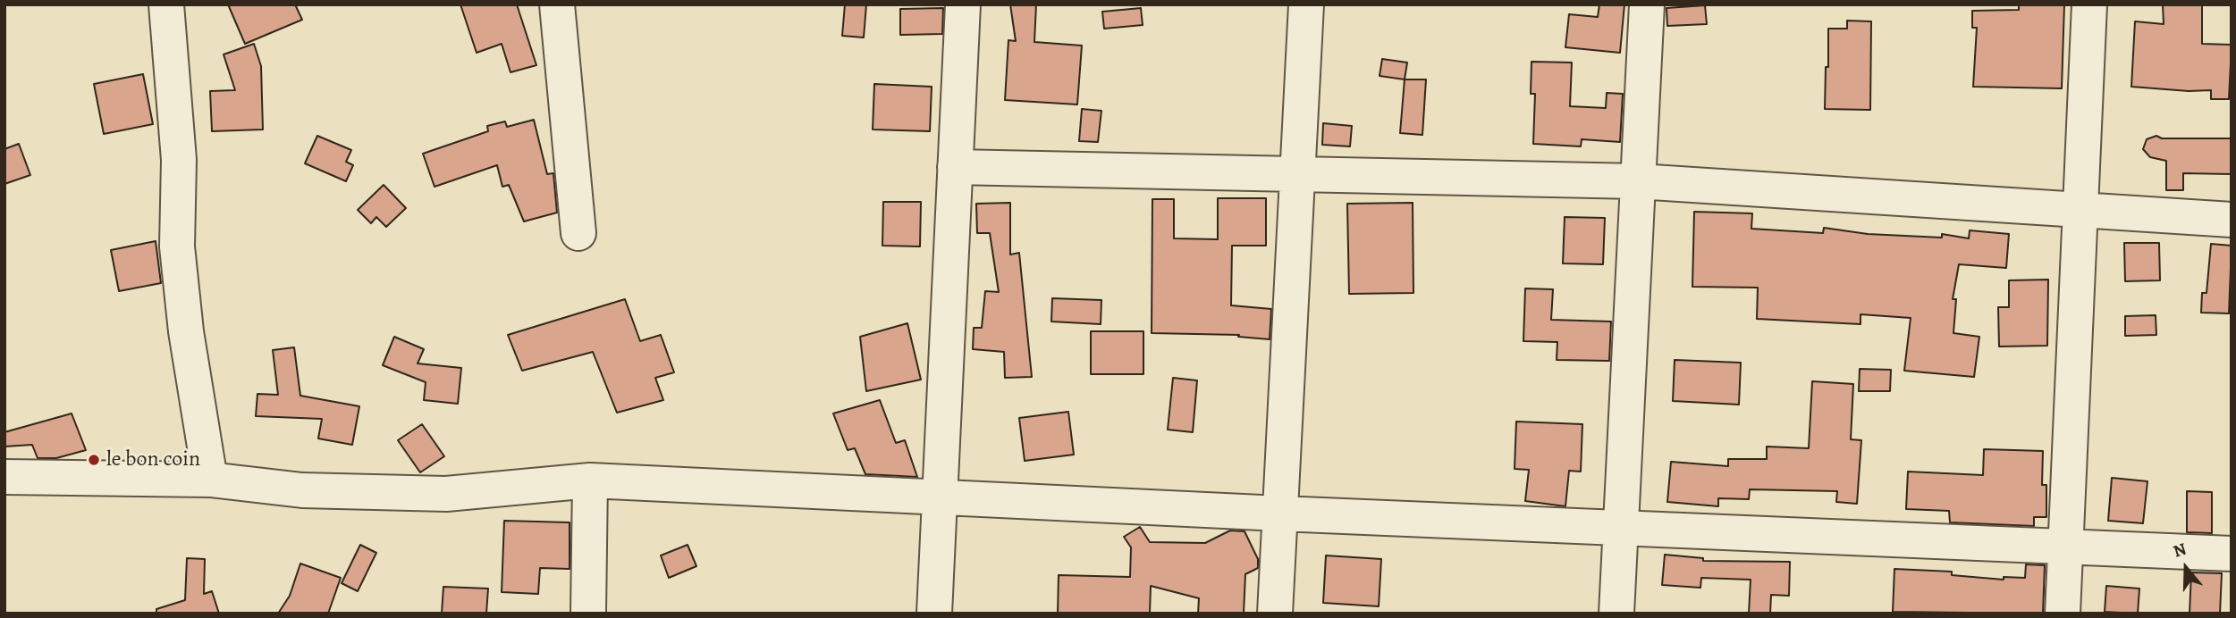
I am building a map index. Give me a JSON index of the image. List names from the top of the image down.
{
  "places": ["le bon coin"],
  "north": "top"
}
